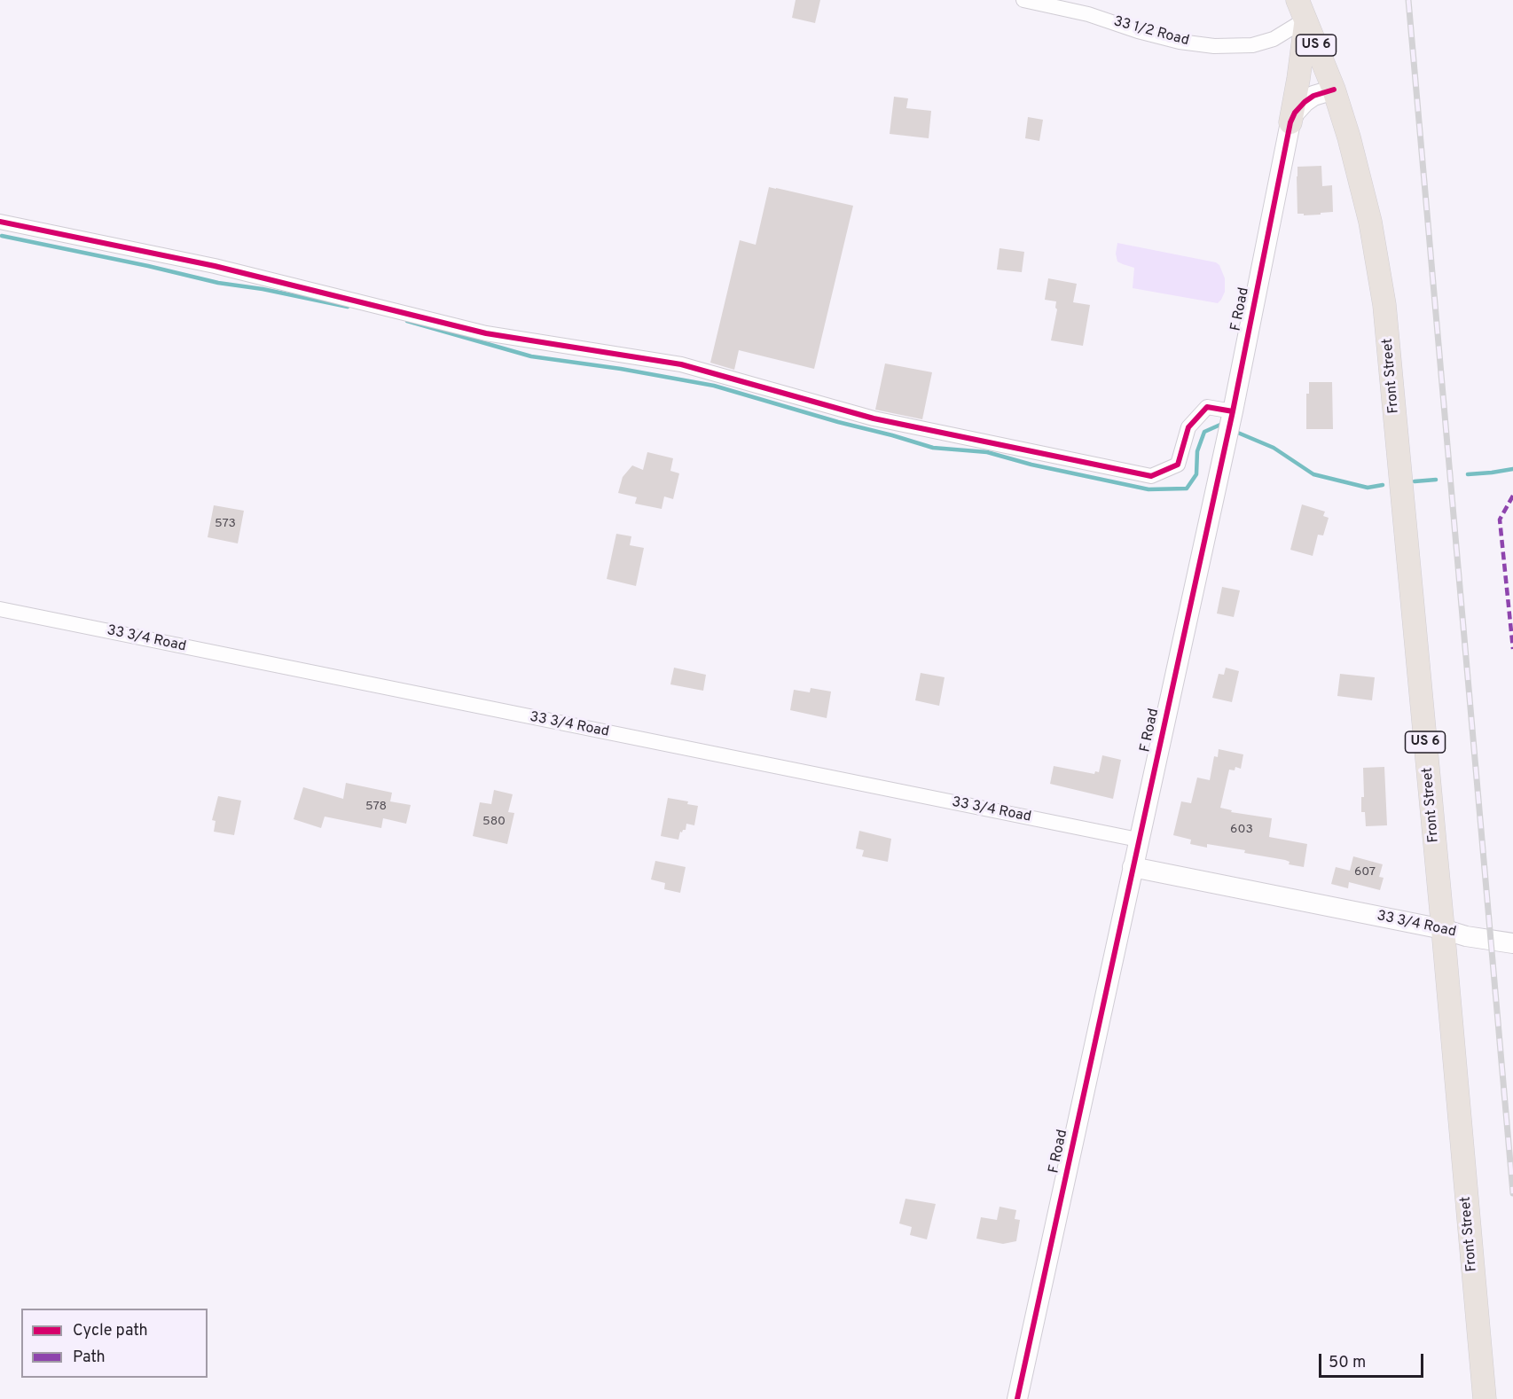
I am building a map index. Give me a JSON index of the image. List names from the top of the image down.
{
  "streets": {
    "main road": ["US 6", "Front Street"],
    "street": ["33 1/2 Road", "F Road", "33 3/4 Road"]
  },
  "crossings": [
    ["33 1/2 Road", "US 6"],
    ["US 6", "F Road"],
    ["US 6", "Front Street"],
    ["F Road", "Front Street"],
    ["F Road", "33 3/4 Road"],
    ["Front Street", "33 3/4 Road"]
  ],
  "house_numbers": [
    "573",
    "578",
    "580",
    "603",
    "607"
  ],
  "legend": ["Cycle path", "Path"],
  "scale_bar": "50 m"
}
